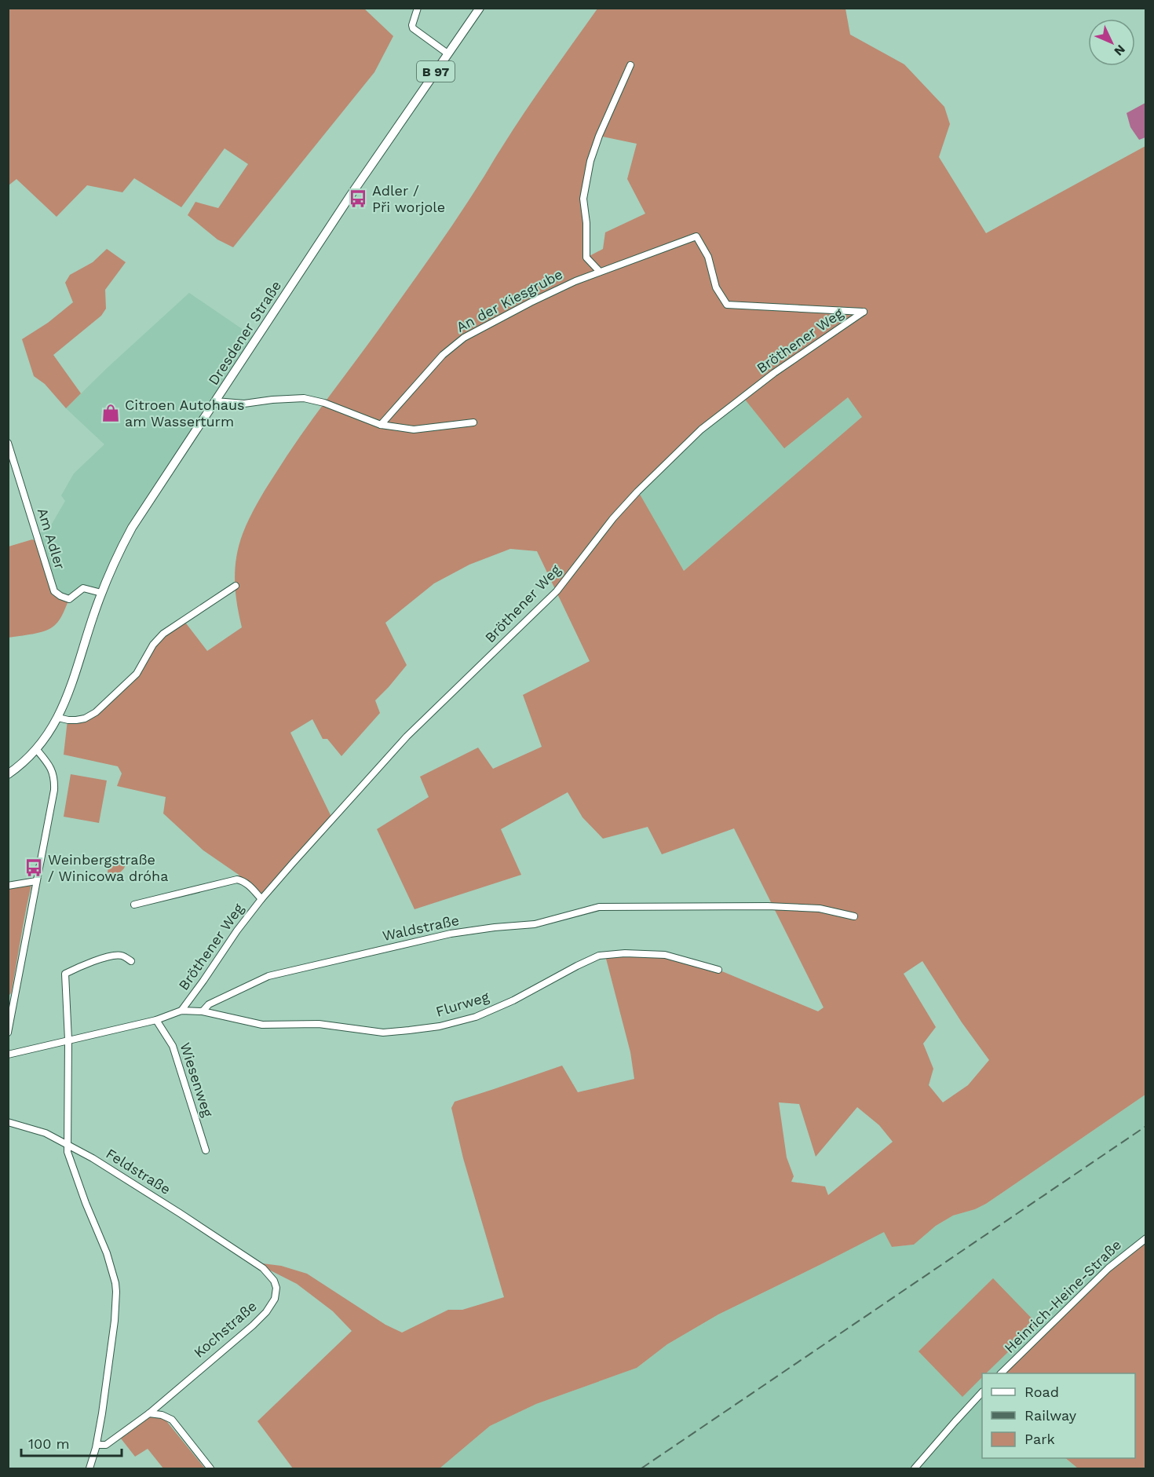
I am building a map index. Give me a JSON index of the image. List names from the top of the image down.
{
  "streets": {
    "main road": ["B 97", "Dresdener Straße"],
    "street": [
      "An der Kiesgrube",
      "Bröthener Weg",
      "Am Adler",
      "Waldstraße",
      "Flurweg",
      "Wiesenweg",
      "Feldstraße",
      "Heinrich-Heine-Straße",
      "Kochstraße"
    ]
  },
  "crossings": [
    ["B 97", "Dresdener Straße"],
    ["An der Kiesgrube", "Bröthener Weg"],
    ["Dresdener Straße", "Am Adler"],
    ["Waldstraße", "Flurweg"],
    ["Feldstraße", "Kochstraße"]
  ],
  "places": {
    "bus stop": ["Adler / Při worjole", "Weinbergstraße / Winicowa dróha"],
    "shop": ["Citroen Autohaus am Wasserturm"]
  },
  "legend": ["Road", "Railway", "Park"],
  "scale_bar": "100 m",
  "north": "bottom right"
}
